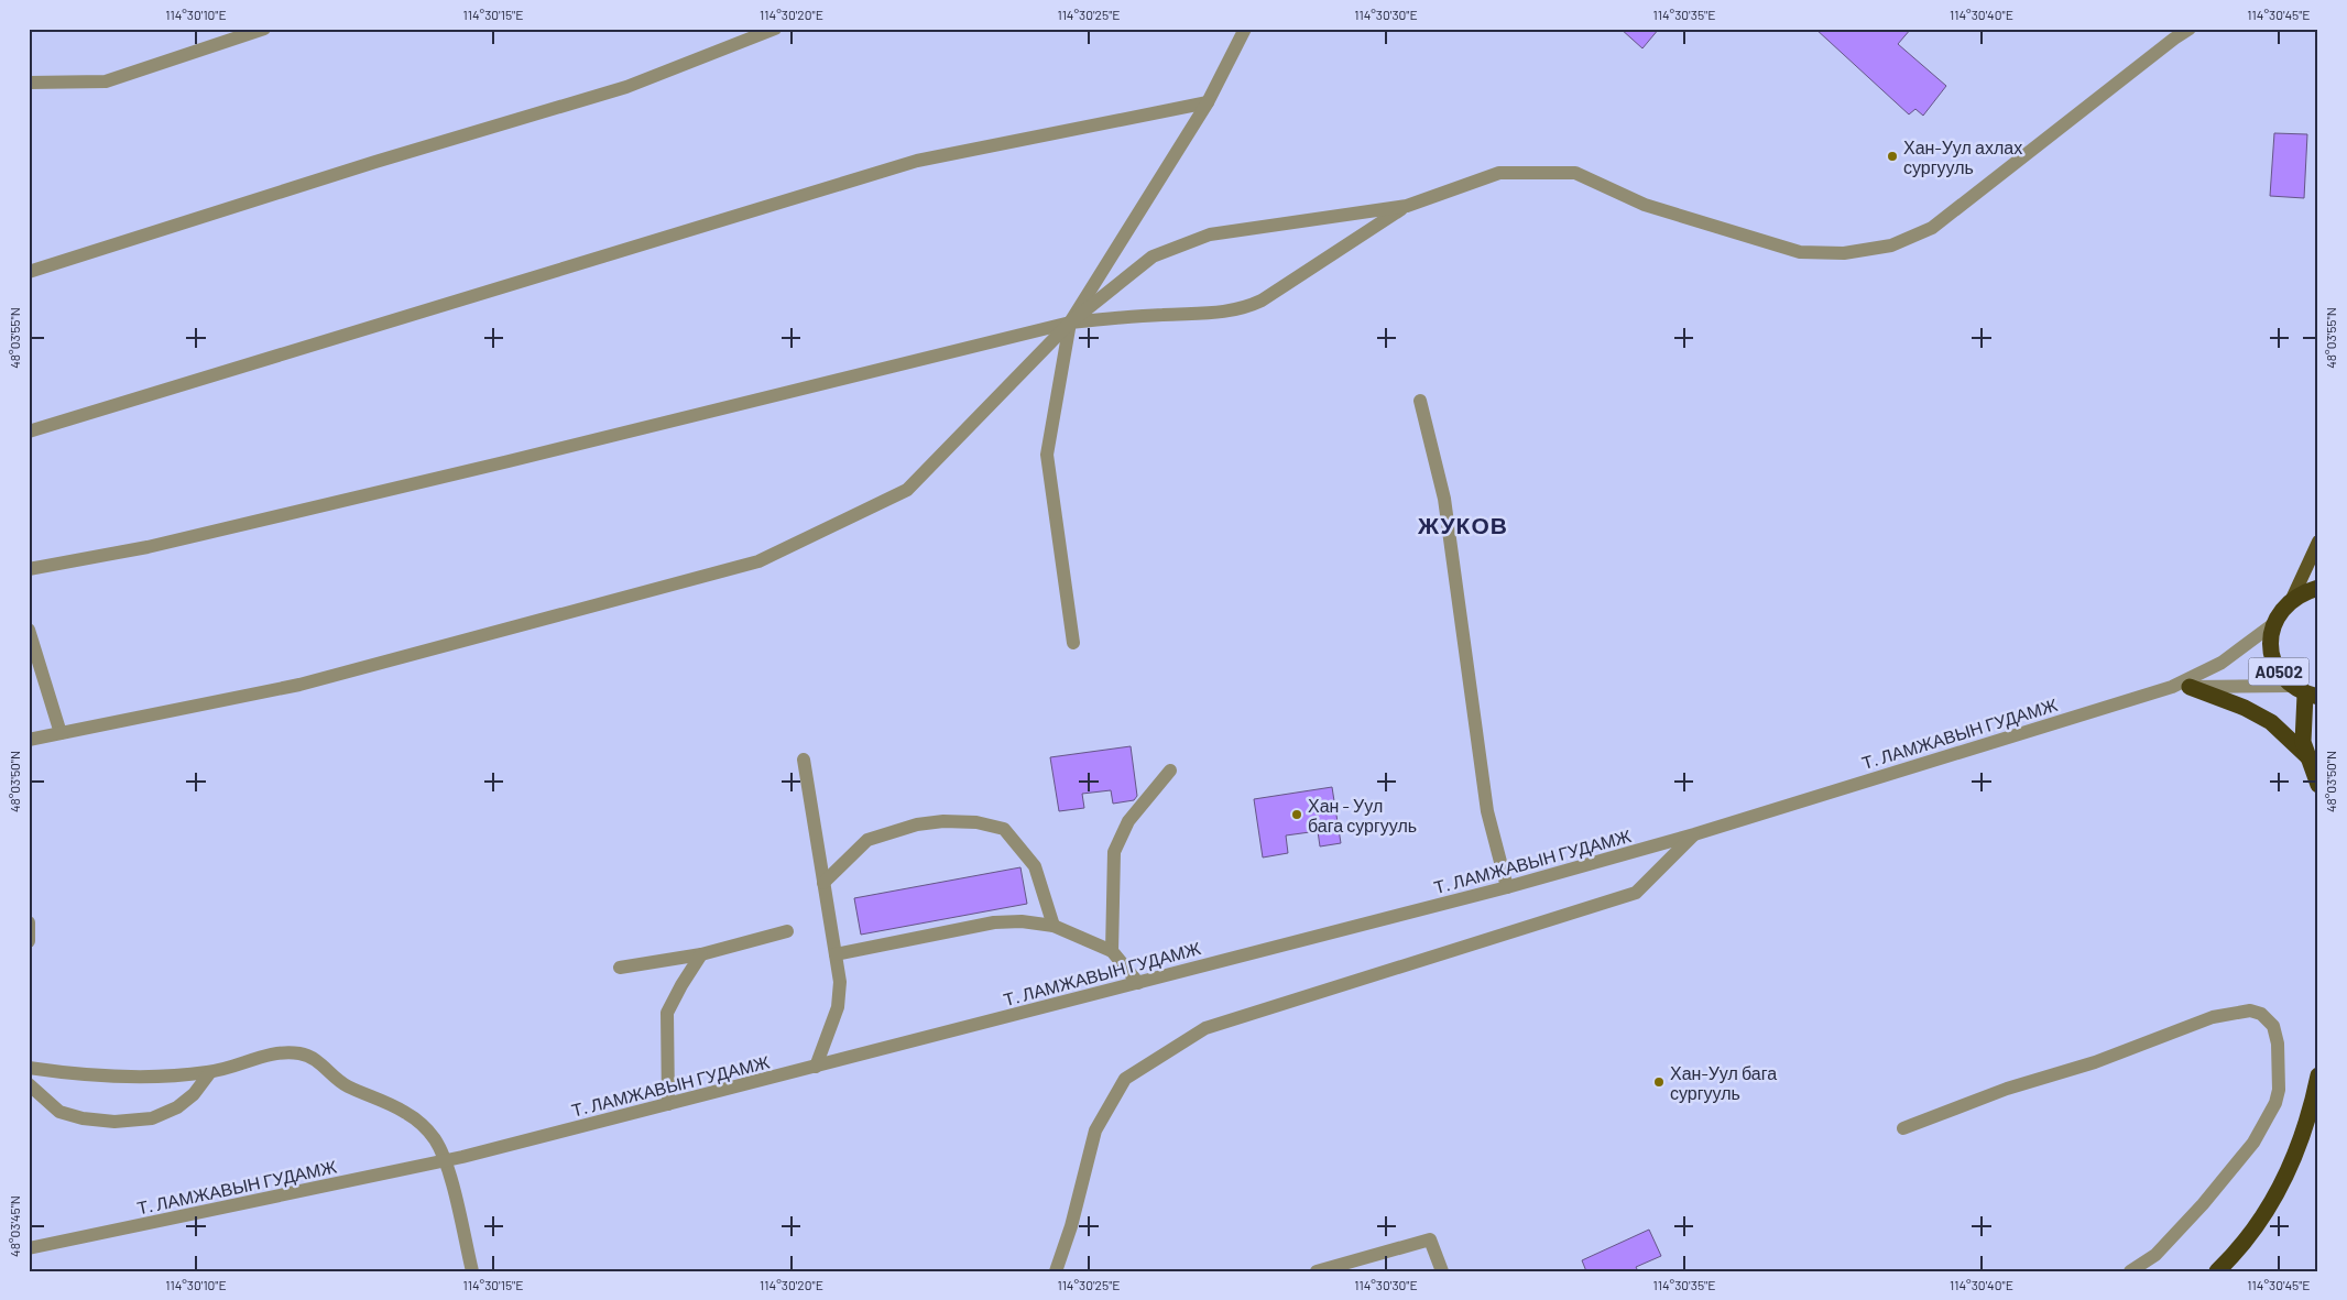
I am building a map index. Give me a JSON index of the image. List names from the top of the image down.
{
  "streets": {
    "highway": ["A0502"],
    "street": ["Т. ЛАМЖАВЫН ГУДАМЖ"]
  },
  "crossings": [
    ["A0502", "Т. ЛАМЖАВЫН ГУДАМЖ"]
  ],
  "districts": ["ЖУКОВ"],
  "places": ["Хан-Уул ахлах сургууль", "Хан - Уул бага сургууль", "Хан-Уул бага сургууль"],
  "coordinates": [
    "114°30'10\"E",
    "114°30'15\"E",
    "114°30'20\"E",
    "114°30'25\"E",
    "114°30'30\"E",
    "114°30'35\"E",
    "114°30'40\"E",
    "114°30'45\"E",
    "48°03'55\"N",
    "48°03'50\"N",
    "48°03'45\"N"
  ]
}
